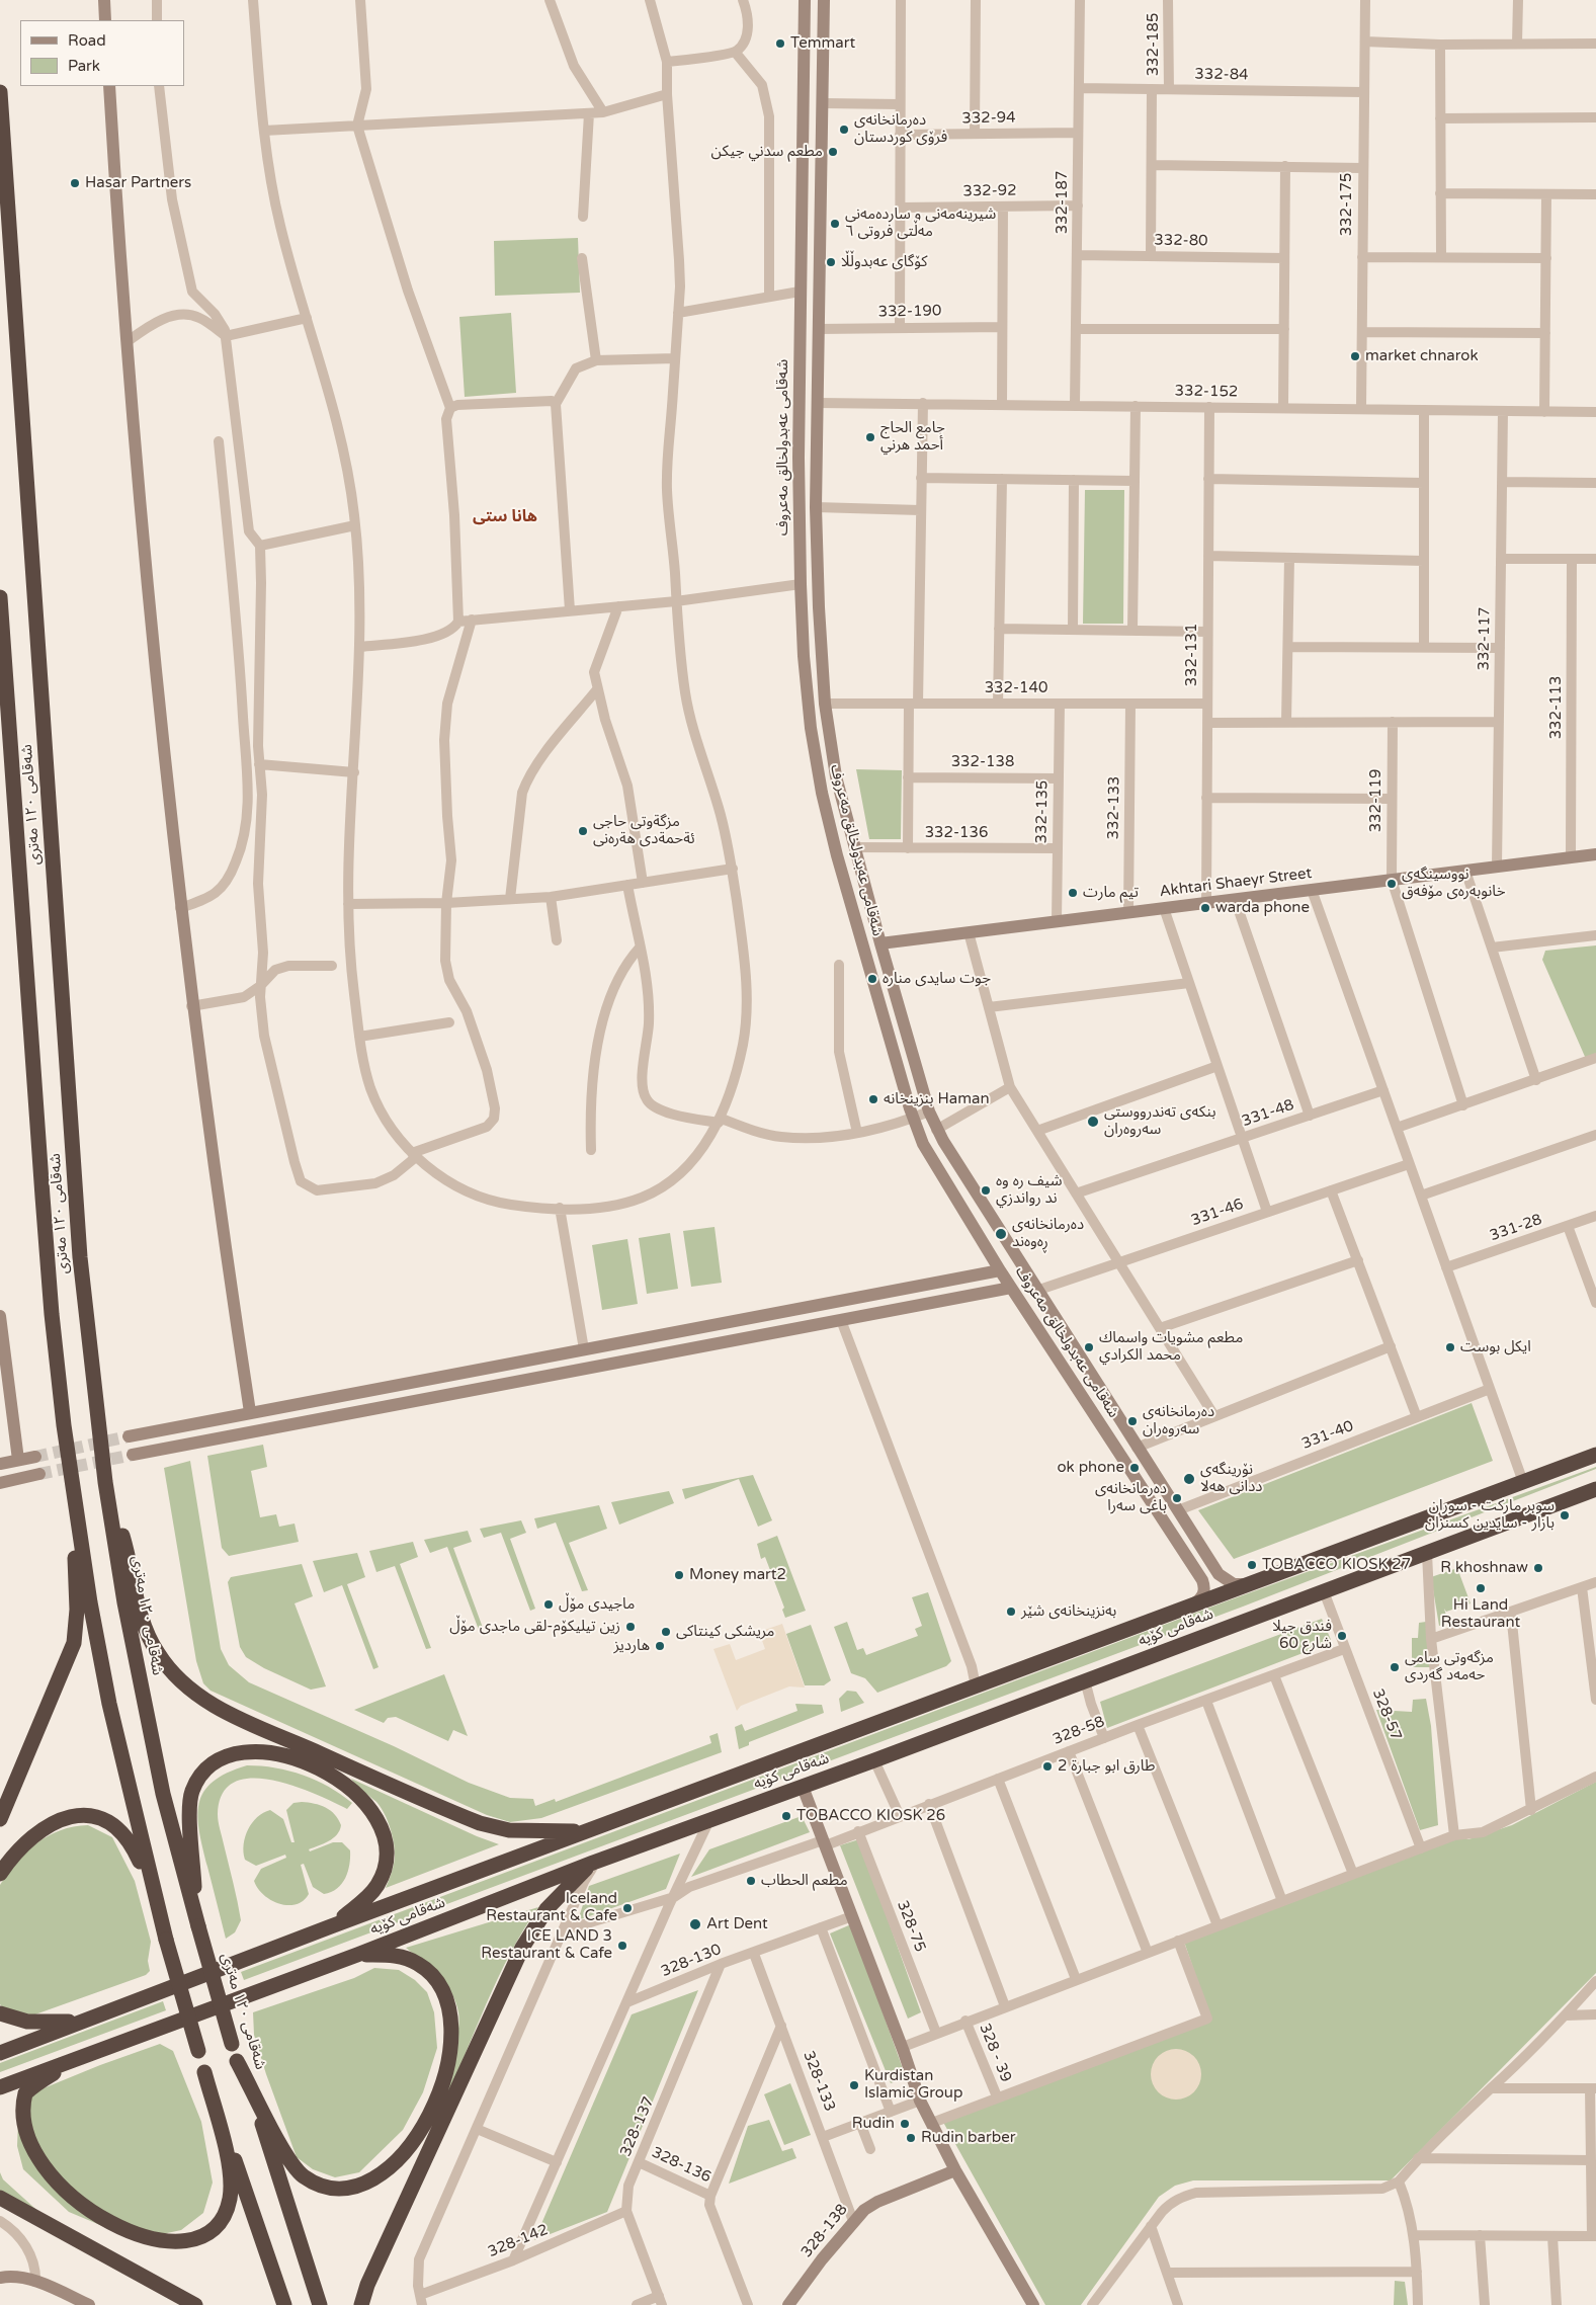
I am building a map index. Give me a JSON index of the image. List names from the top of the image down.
{
  "streets": {
    "highway": ["شەقامی ١٢٠ مەتری", "شەقامی کۆیە"],
    "street": [
      "332-185",
      "332-84",
      "332-94",
      "332-92",
      "332-187",
      "332-175",
      "332-80",
      "332-190",
      "332-152",
      "شەقامی عەبدولخالق مەعروف",
      "332-117",
      "332-131",
      "332-140",
      "332-113",
      "332-138",
      "332-119",
      "332-133",
      "332-135",
      "332-136",
      "Akhtari Shaeyr Street",
      "331-48",
      "331-46",
      "331-28",
      "331-40",
      "328-57",
      "328-58",
      "328-75",
      "328-130",
      "328 - 39",
      "328-133",
      "328-137",
      "328-136",
      "328-138",
      "328-142"
    ]
  },
  "crossings": [
    ["332-185", "332-84"],
    ["332-84", "332-187"],
    ["332-84", "332-175"],
    ["332-94", "332-187"],
    ["332-92", "332-187"],
    ["332-187", "332-80"],
    ["332-187", "332-152"],
    ["332-175", "332-152"],
    ["332-190", "شەقامی عەبدولخالق مەعروف"],
    ["332-152", "شەقامی عەبدولخالق مەعروف"],
    ["332-152", "332-117"],
    ["332-152", "332-131"],
    ["شەقامی عەبدولخالق مەعروف", "332-140"],
    ["شەقامی عەبدولخالق مەعروف", "332-136"],
    ["شەقامی عەبدولخالق مەعروف", "Akhtari Shaeyr Street"],
    ["شەقامی عەبدولخالق مەعروف", "331-46"],
    ["شەقامی عەبدولخالق مەعروف", "331-40"],
    ["شەقامی عەبدولخالق مەعروف", "شەقامی کۆیە"],
    ["332-117", "Akhtari Shaeyr Street"],
    ["332-131", "332-140"],
    ["332-131", "Akhtari Shaeyr Street"],
    ["332-140", "332-133"],
    ["332-140", "332-135"],
    ["332-113", "Akhtari Shaeyr Street"],
    ["332-138", "332-135"],
    ["332-119", "Akhtari Shaeyr Street"],
    ["332-133", "Akhtari Shaeyr Street"],
    ["332-135", "332-136"],
    ["332-135", "Akhtari Shaeyr Street"],
    ["شەقامی کۆیە", "328-57"],
    ["328-57", "328-58"],
    ["328-58", "328-75"],
    ["328-130", "328-133"],
    ["328-130", "328-137"],
    ["328-133", "328-138"],
    ["328-137", "328-136"],
    ["328-137", "328-142"]
  ],
  "districts": ["هانا ستى"],
  "places": [
    "Temmart",
    "دەرمانخانەی فرۆی کوردستان",
    "مطعم سدني جيكن",
    "Hasar Partners",
    "شیرینەمەنی و ساردەمەنی مەڵتی فروتی ٦",
    "کۆگای عەبدوڵڵا",
    "market chnarok",
    "جامع الحاج أحمد هرني",
    "مزگةوتی حاجی ئةحمةدی هةرەنی",
    "نووسینگەی خانوبەرەی مۆفەق",
    "تيم مارت",
    "warda phone",
    "جوت سايدى مناره",
    "بنزینخانە Haman",
    "بنکەی تەندرووستی سەروەران",
    "شيف ره وه ند رواندزي",
    "دەرمانخانەی ڕەوەند",
    "مطعم مشويات واسماك محمد الكرادي",
    "ايكل بوست",
    "دەرمانخانەی سەروەران",
    "ok phone",
    "نۆرینگەی ددانی هەلا",
    "دەرمانخانەی باغی سەرا",
    "سوبر ماركت - سوران بازار - سايدين كسنزان",
    "TOBACCO KIOSK 27",
    "R khoshnaw",
    "Money mart2",
    "Hi Land Restaurant",
    "ماجیدی مۆڵ",
    "بەنزینخانەی شێر",
    "زین تیلیکۆم-لقی ماجدی مۆڵ",
    "مریشکی کینتاکی",
    "فندق جيلا شارع 60",
    "هاردیز",
    "مزگەوتی سامی حەمەد گەردی",
    "طارق ابو جبارة 2",
    "TOBACCO KIOSK 26",
    "مطعم الحطاب",
    "Iceland Restaurant & Cafe",
    "Art Dent",
    "ICE LAND 3 Restaurant & Cafe",
    "Kurdistan Islamic Group",
    "Rudin",
    "Rudin barber"
  ],
  "legend": ["Road", "Park"]
}
